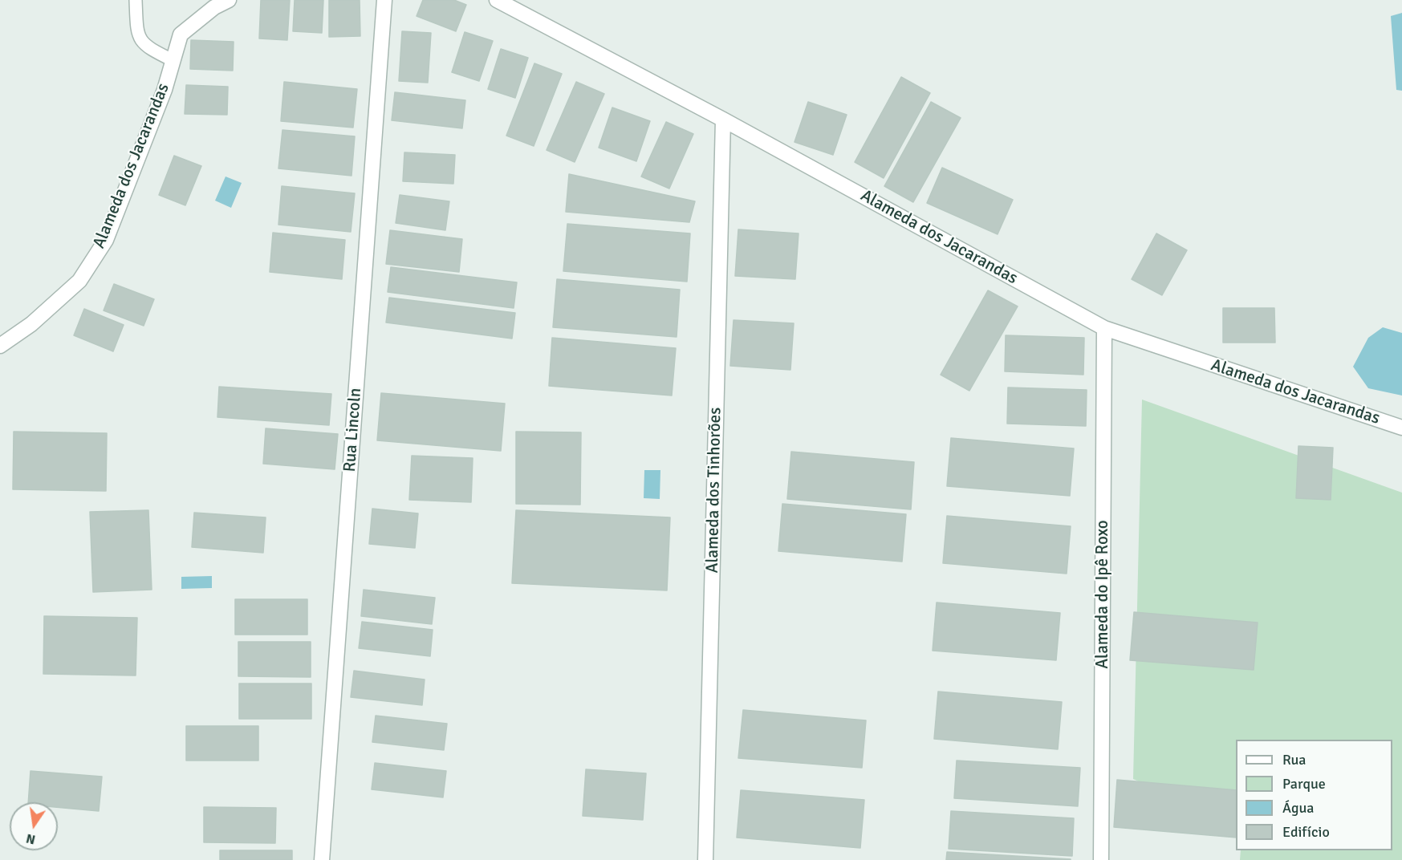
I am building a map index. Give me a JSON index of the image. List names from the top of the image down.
{
  "streets": {
    "street": [
      "Alameda dos Jacarandas",
      "Rua Lincoln",
      "Alameda dos Tinhorões",
      "Alameda do Ipê Roxo"
    ]
  },
  "crossings": [
    ["Alameda dos Jacarandas", "Alameda dos Tinhorões"],
    ["Alameda dos Jacarandas", "Alameda do Ipê Roxo"]
  ],
  "legend": [
    "Rua",
    "Parque",
    "Água",
    "Edifício"
  ],
  "north": "bottom"
}
